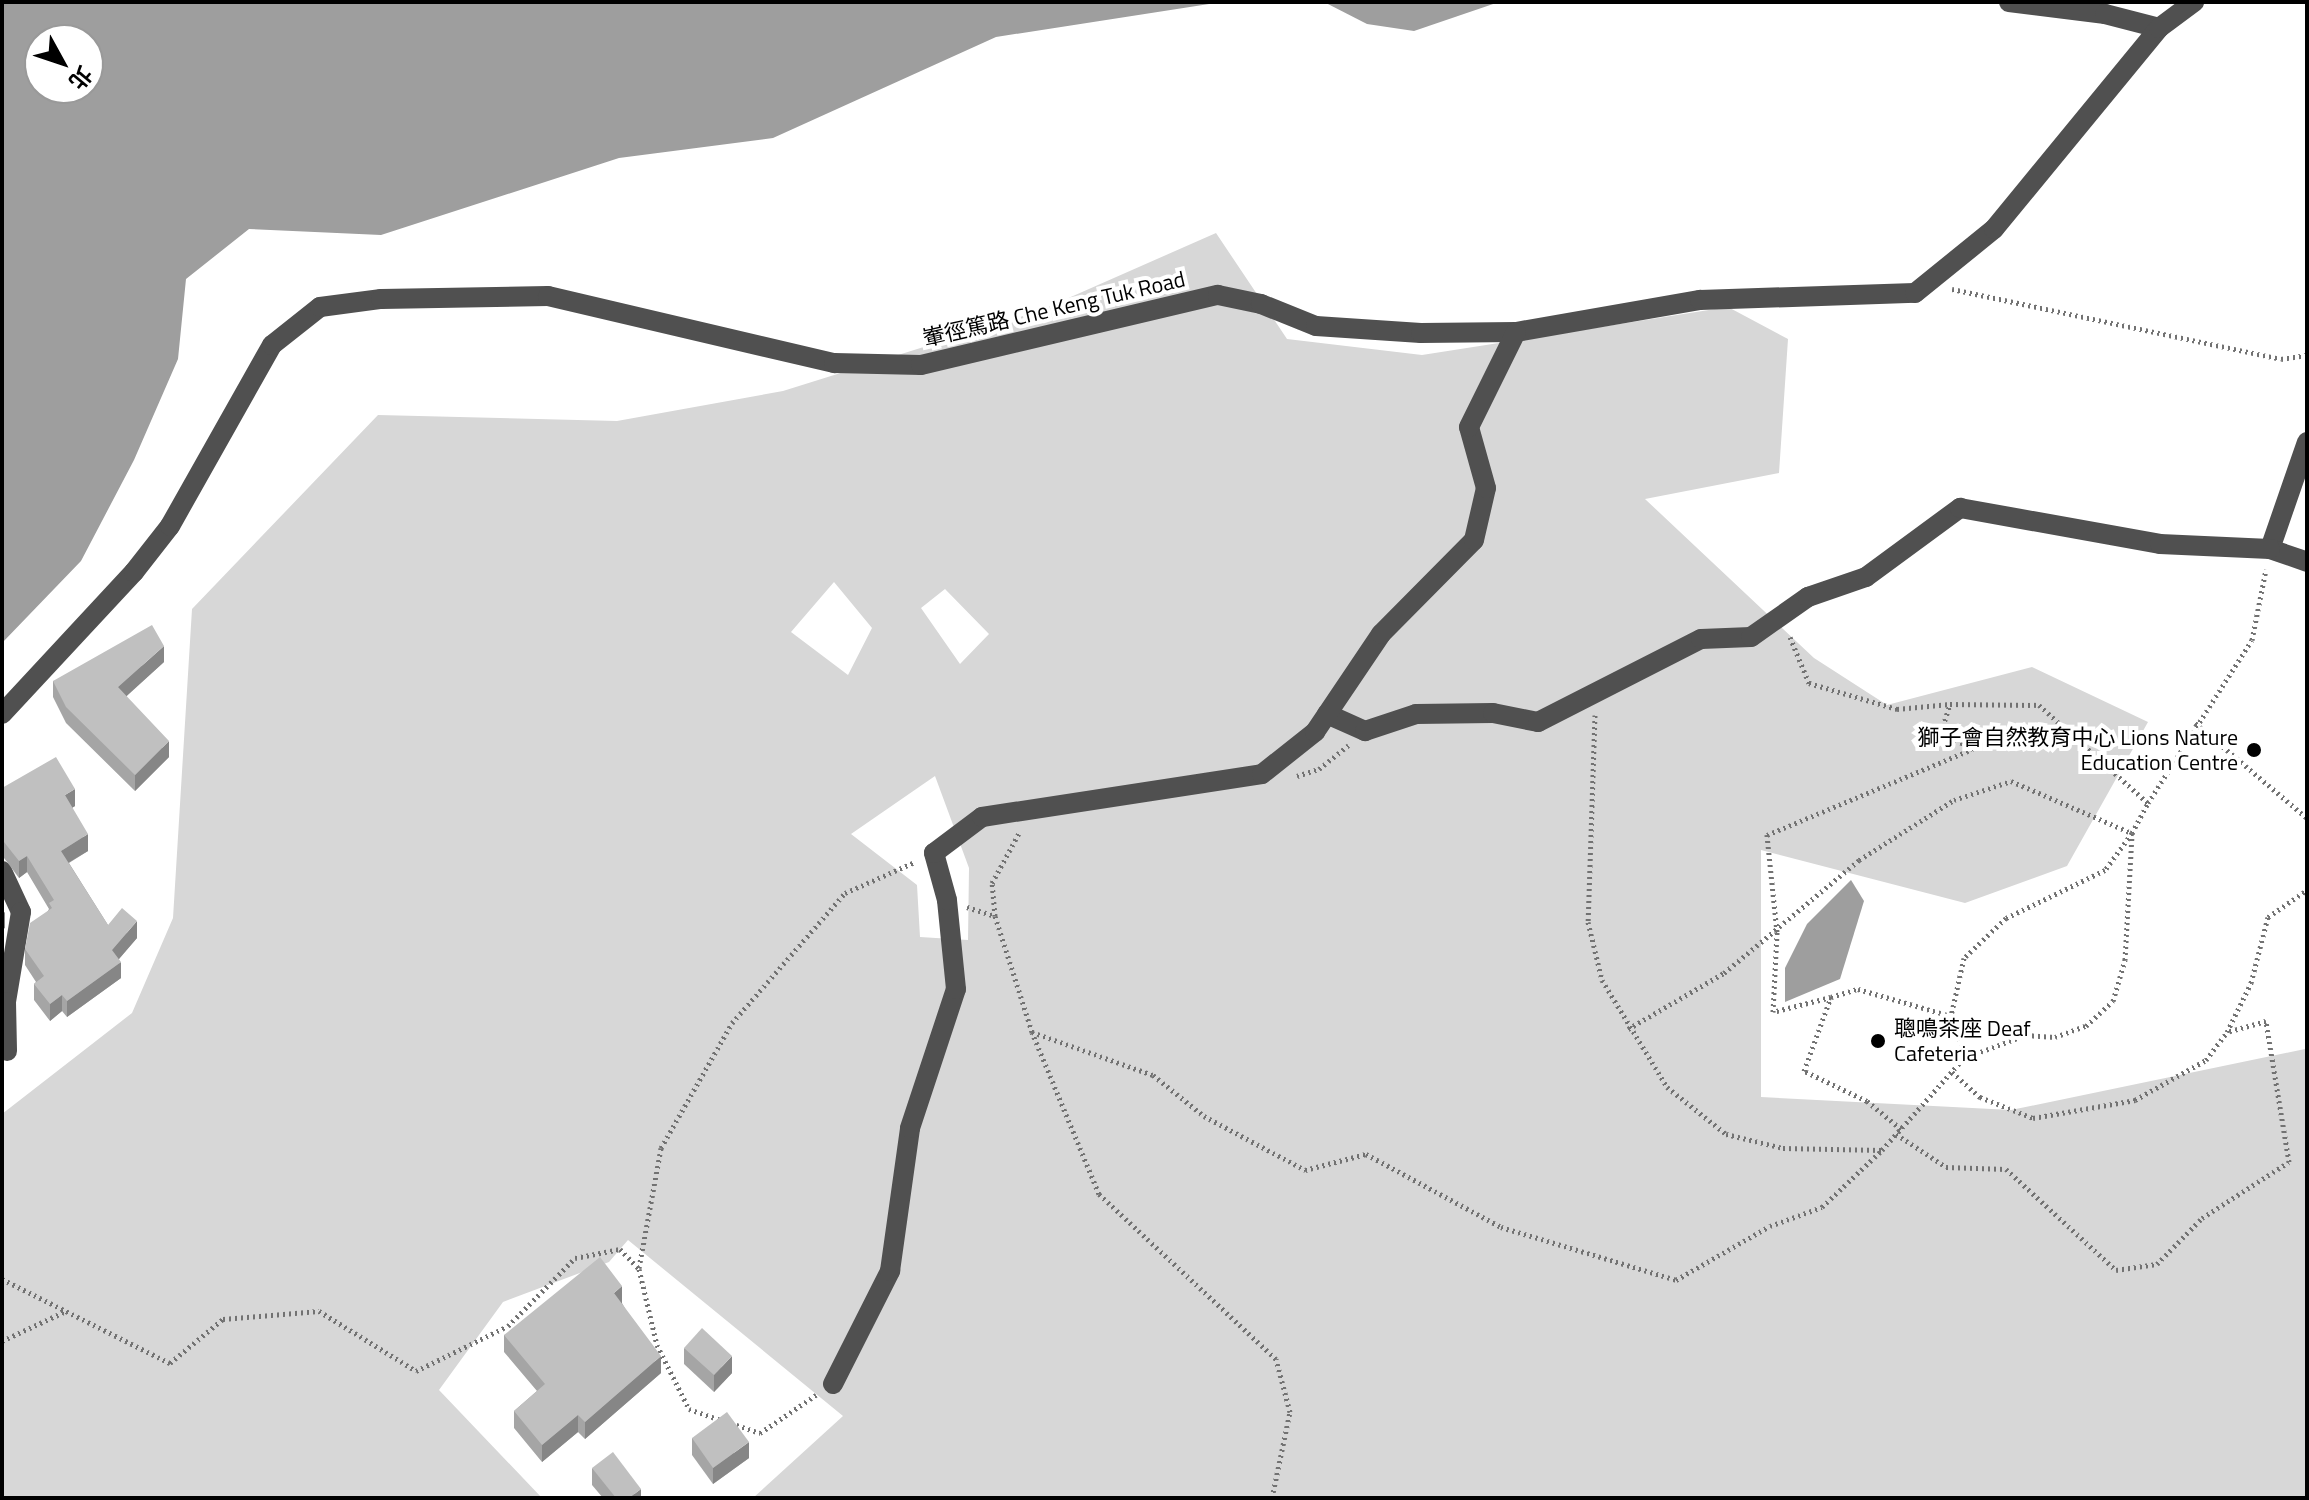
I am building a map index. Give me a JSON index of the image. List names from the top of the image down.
{
  "streets": {
    "street": ["輋徑篤路 Che Keng Tuk Road"]
  },
  "places": ["獅子會自然教育中心 Lions Nature Education Centre", "聰鳴茶座 Deaf Cafeteria"],
  "north": "bottom right"
}
